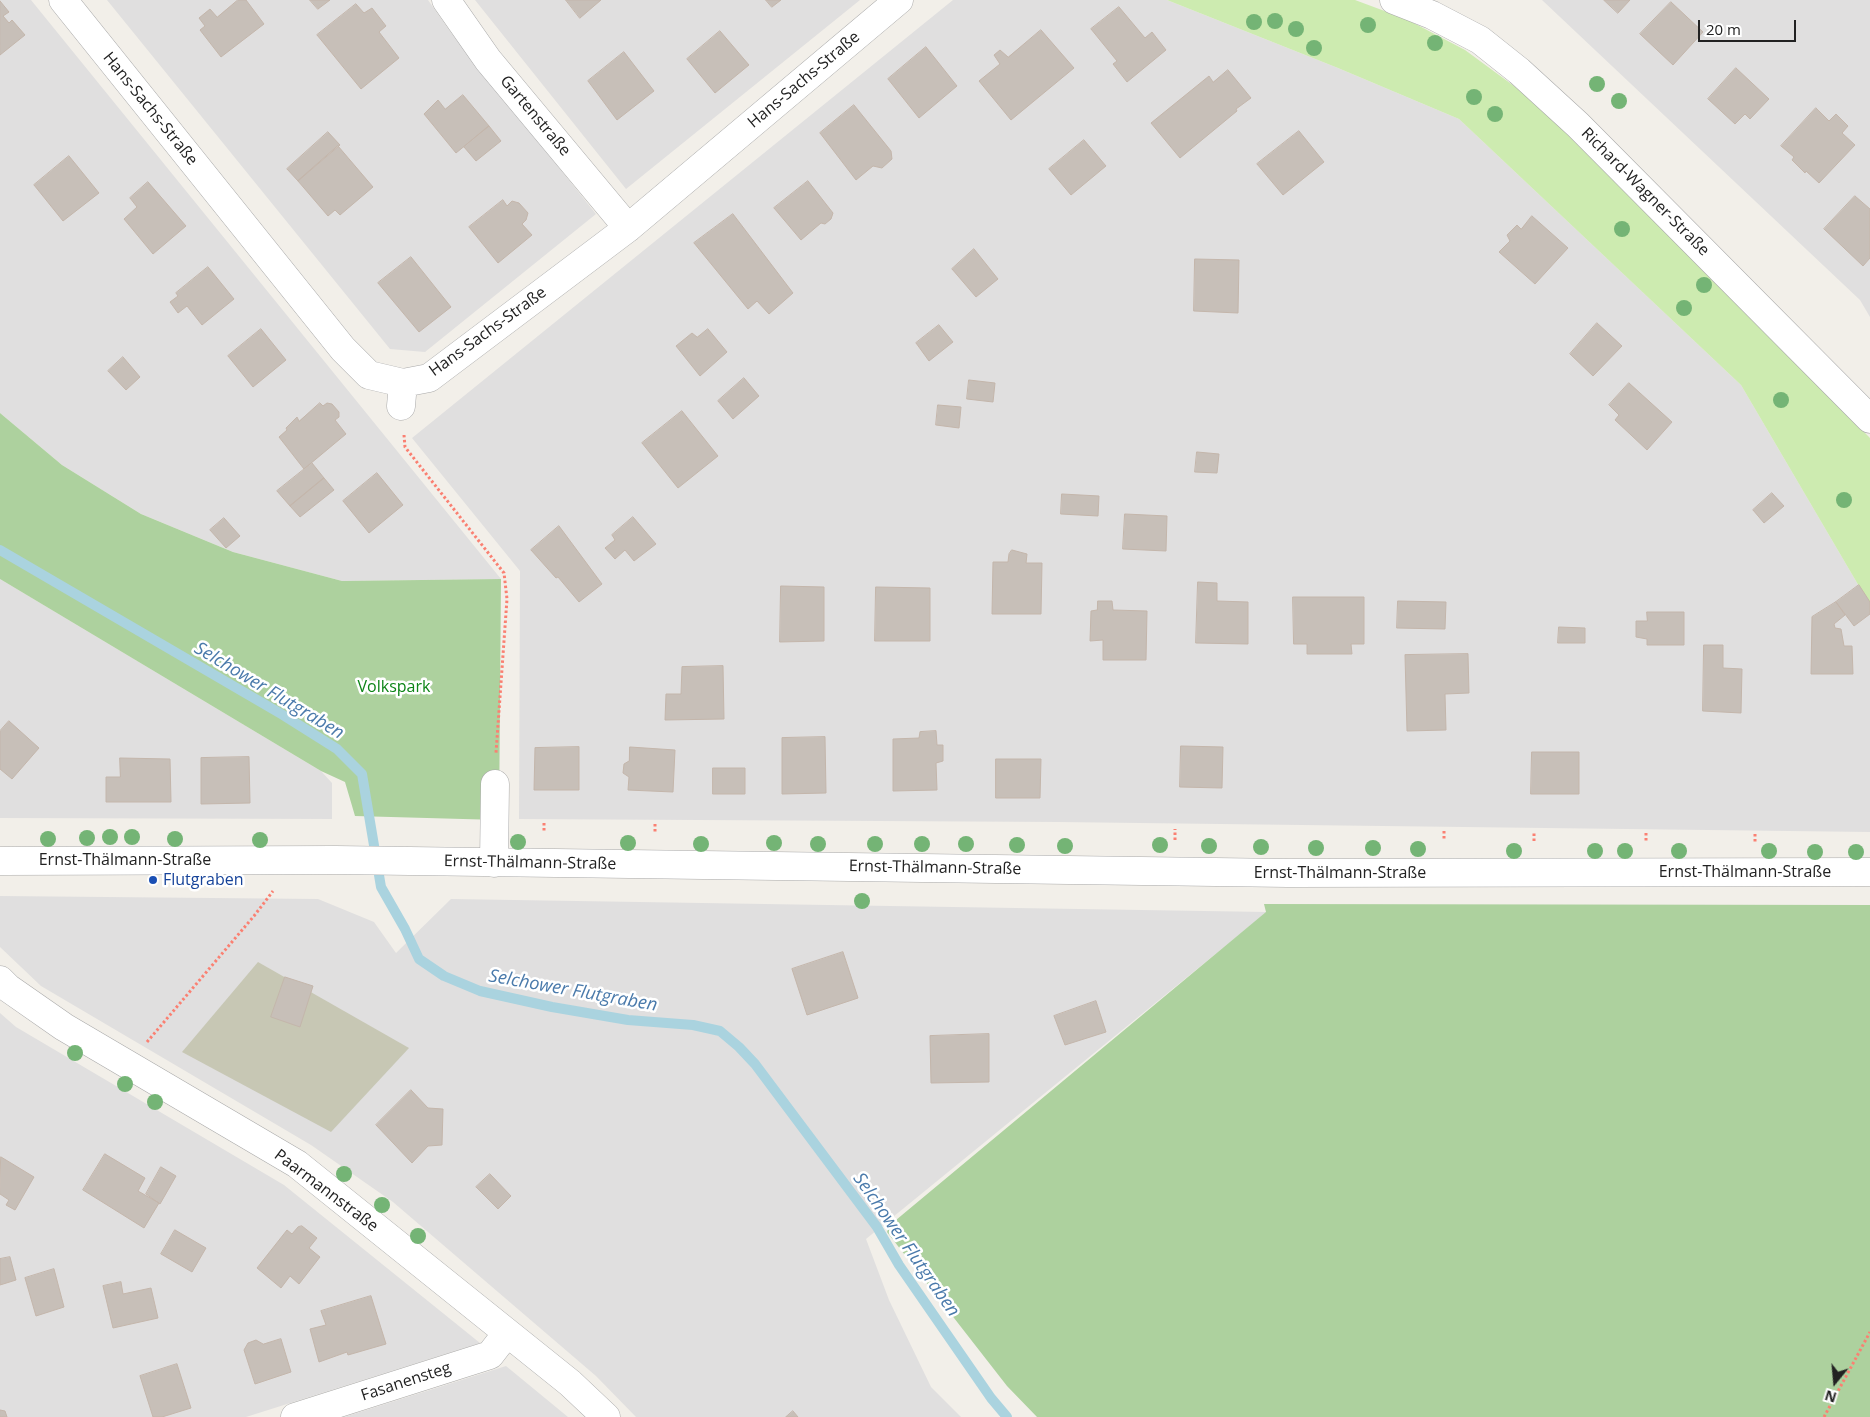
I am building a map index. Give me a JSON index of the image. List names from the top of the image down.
{
  "streets": {
    "street": [
      "Hans-Sachs-Straße",
      "Gartenstraße",
      "Richard-Wagner-Straße",
      "Ernst-Thälmann-Straße",
      "Paarmannstraße",
      "Fasanensteg"
    ]
  },
  "crossings": [
    ["Hans-Sachs-Straße", "Gartenstraße"],
    ["Paarmannstraße", "Fasanensteg"]
  ],
  "water": ["Selchower Flutgraben"],
  "parks": ["Volkspark"],
  "places": ["Flutgraben"],
  "scale_bar": "20 m",
  "north": "bottom"
}
